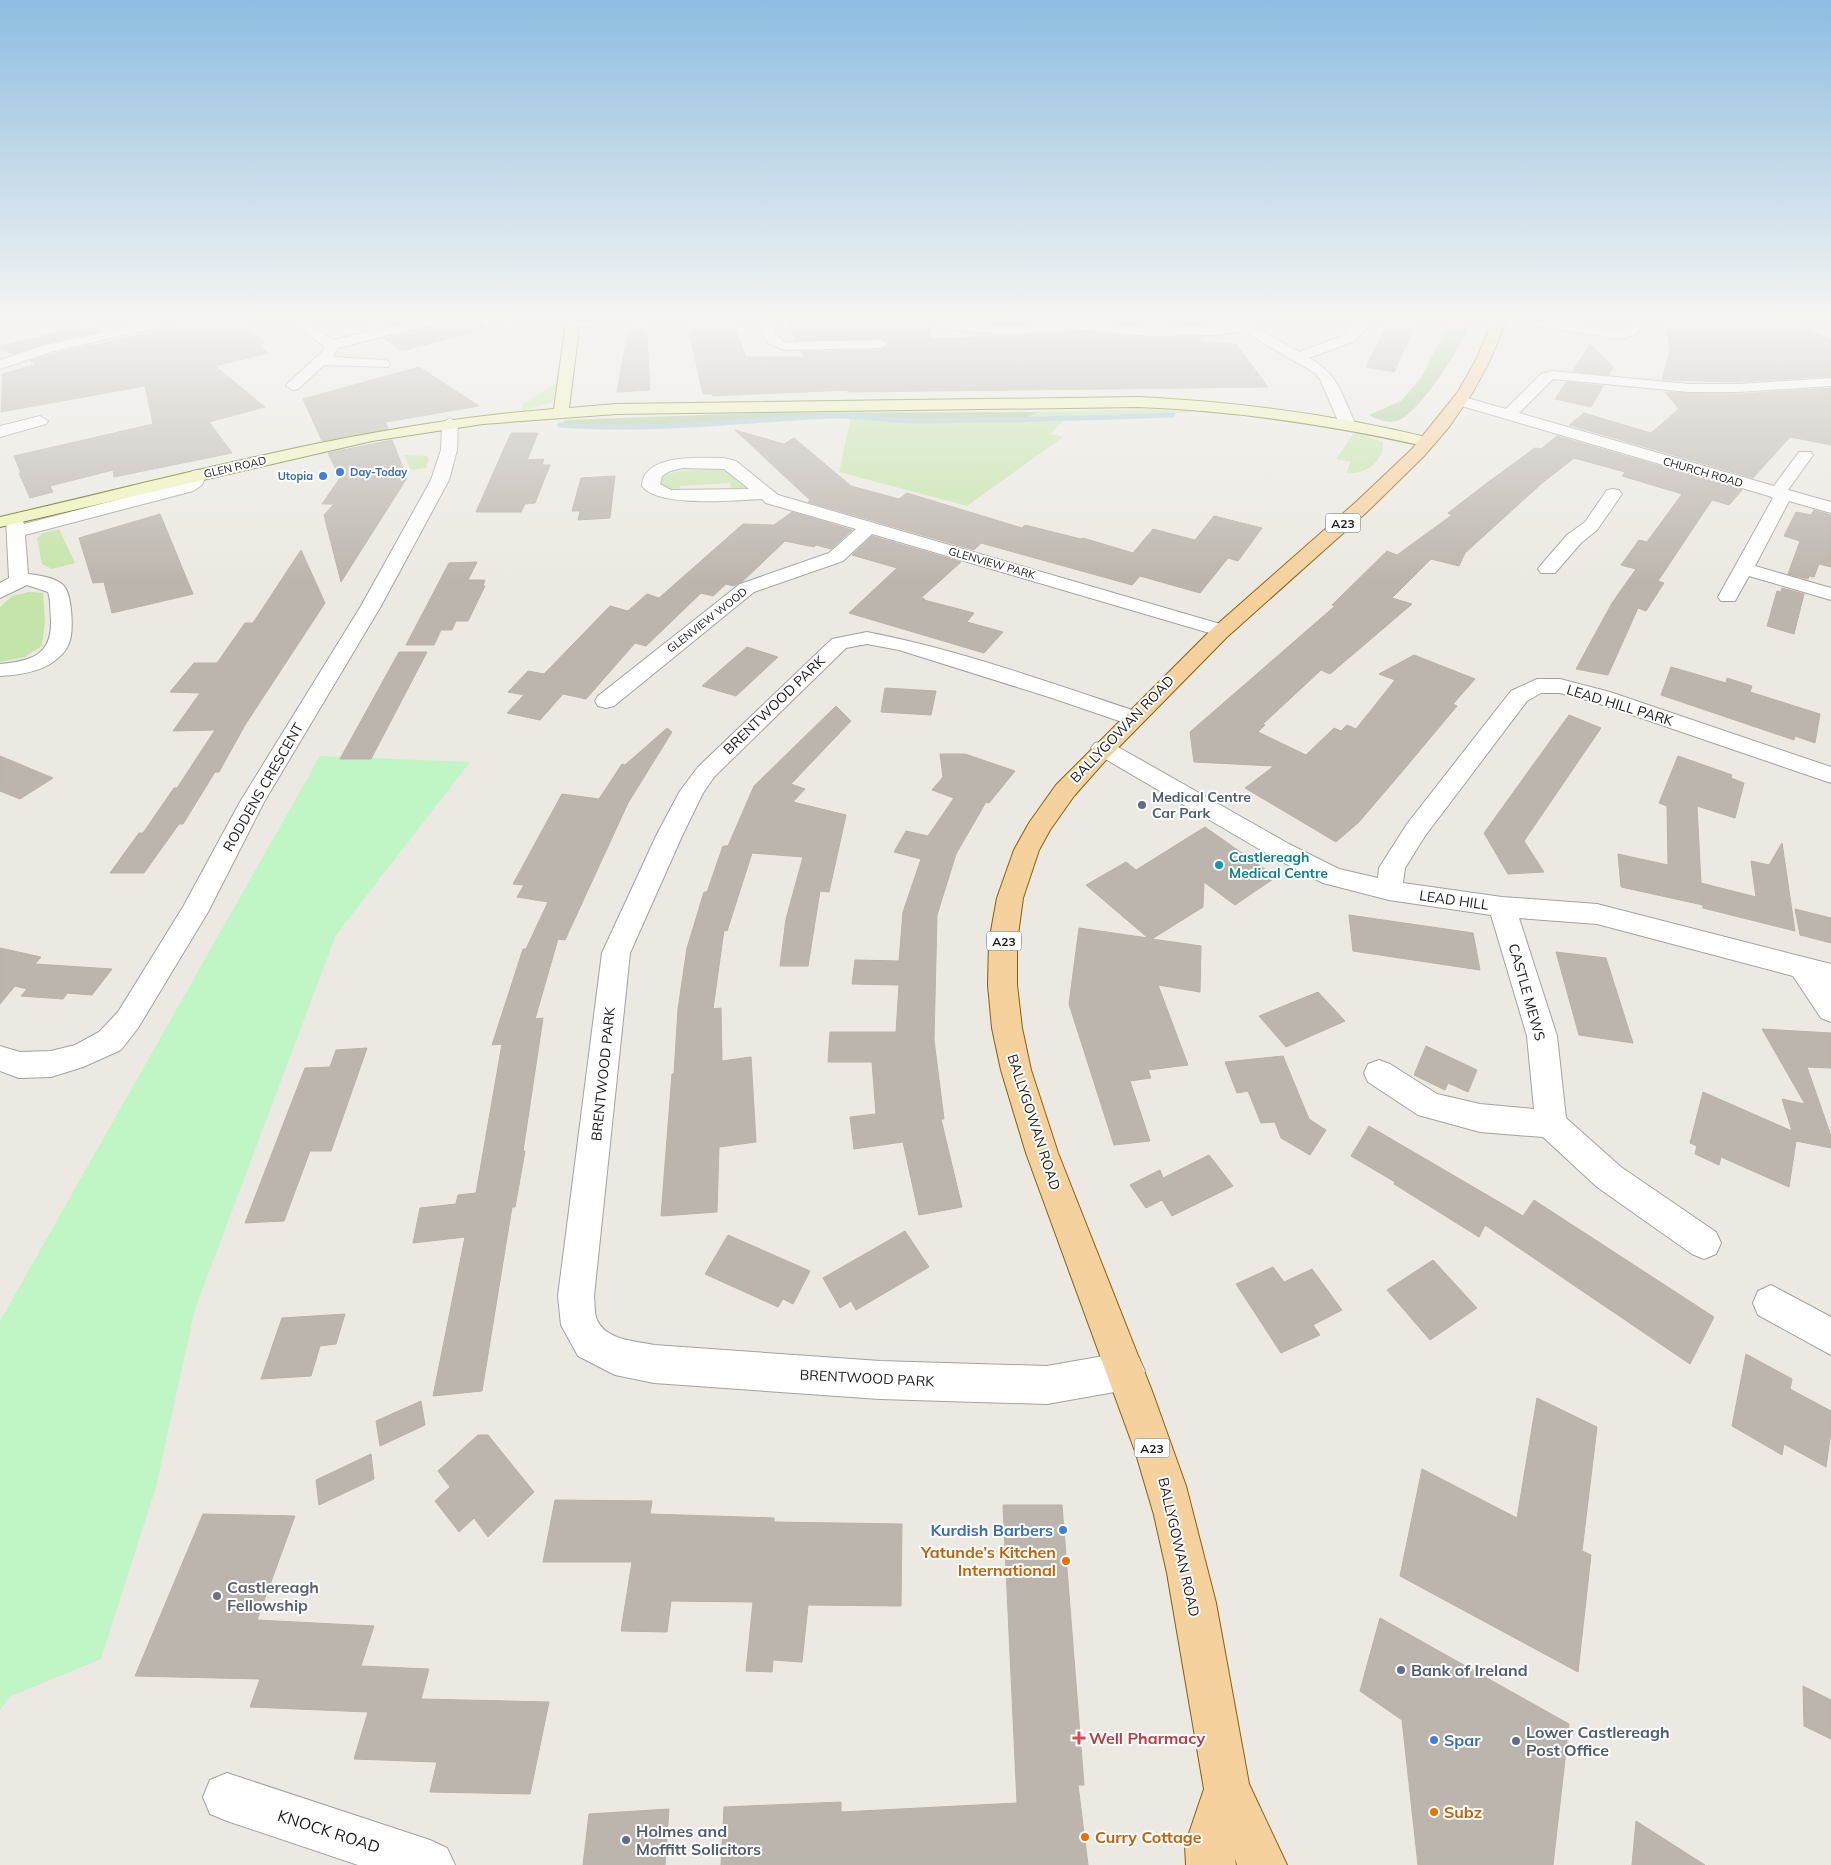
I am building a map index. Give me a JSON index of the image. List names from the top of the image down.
{
  "streets": {
    "main road": ["A23", "BALLYGOWAN ROAD"],
    "street": [
      "GLEN ROAD",
      "CHURCH ROAD",
      "GLENVIEW PARK",
      "GLENVIEW WOOD",
      "BRENTWOOD PARK",
      "LEAD HILL PARK",
      "RODDENS CRESCENT",
      "LEAD HILL",
      "CASTLE MEWS",
      "KNOCK ROAD"
    ]
  },
  "crossings": [
    ["GLEN ROAD", "BALLYGOWAN ROAD"],
    ["GLEN ROAD", "RODDENS CRESCENT"],
    ["GLENVIEW PARK", "GLENVIEW WOOD"],
    ["GLENVIEW PARK", "BALLYGOWAN ROAD"],
    ["BRENTWOOD PARK", "BALLYGOWAN ROAD"],
    ["LEAD HILL PARK", "LEAD HILL"],
    ["BALLYGOWAN ROAD", "LEAD HILL"],
    ["LEAD HILL", "CASTLE MEWS"]
  ],
  "places": {
    "other": [
      "Day-Today",
      "Utopia",
      "Medical Centre Car Park",
      "Castlereagh Medical Centre",
      "Kurdish Barbers",
      "Yatunde’s Kitchen International",
      "Castlereagh Fellowship",
      "Bank of Ireland",
      "Spar",
      "Lower Castlereagh Post Office",
      "Subz",
      "Curry Cottage",
      "Holmes and Moffitt Solicitors"
    ],
    "health": ["Well Pharmacy"]
  }
}
